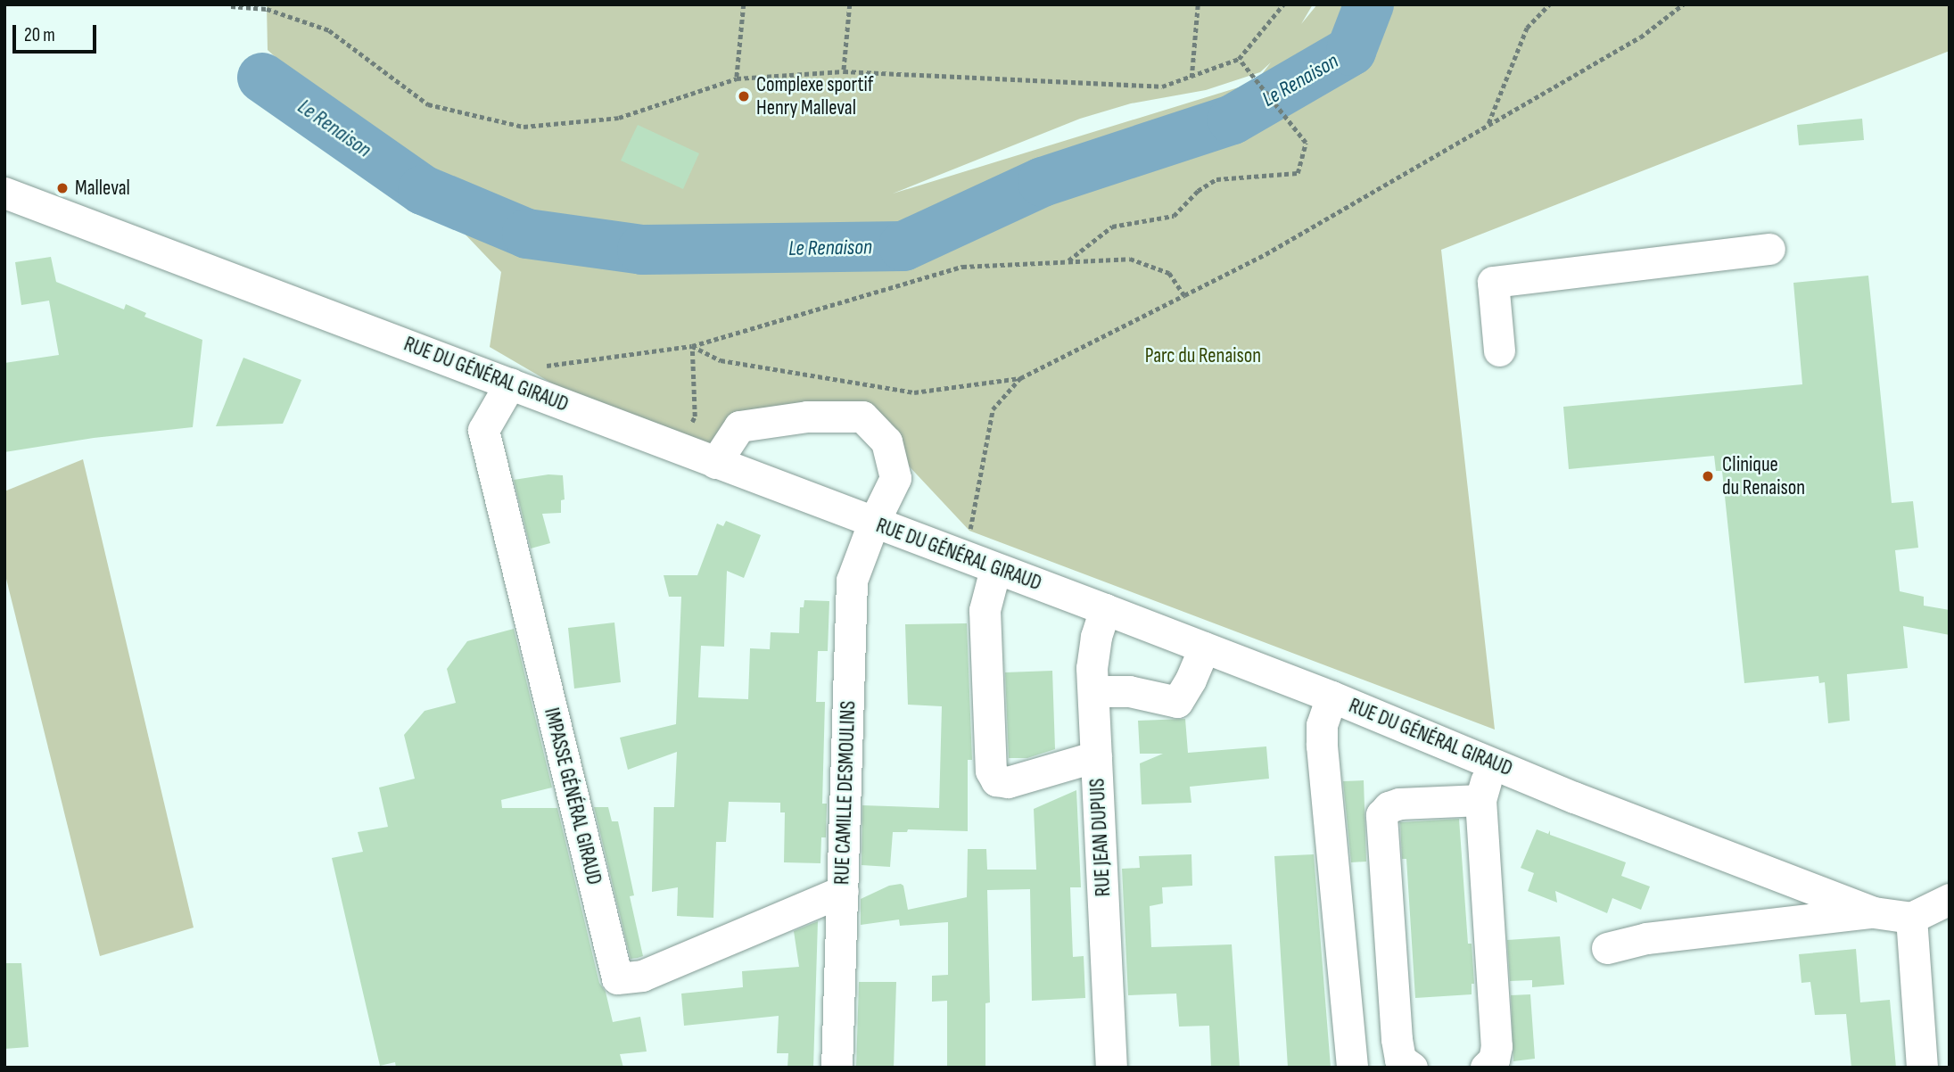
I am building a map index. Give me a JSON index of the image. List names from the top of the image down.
{
  "streets": {
    "street": [
      "RUE DU GÉNÉRAL GIRAUD",
      "RUE CAMILLE DESMOULINS",
      "IMPASSE GÉNÉRAL GIRAUD",
      "RUE JEAN DUPUIS"
    ]
  },
  "crossings": [
    ["RUE DU GÉNÉRAL GIRAUD", "RUE CAMILLE DESMOULINS"],
    ["RUE DU GÉNÉRAL GIRAUD", "IMPASSE GÉNÉRAL GIRAUD"],
    ["RUE DU GÉNÉRAL GIRAUD", "RUE JEAN DUPUIS"],
    ["RUE CAMILLE DESMOULINS", "IMPASSE GÉNÉRAL GIRAUD"]
  ],
  "water": ["Le Renaison"],
  "parks": ["Parc du Renaison"],
  "places": ["Complexe sportif Henry Malleval", "Malleval", "Clinique du Renaison"],
  "scale_bar": "20 m"
}
